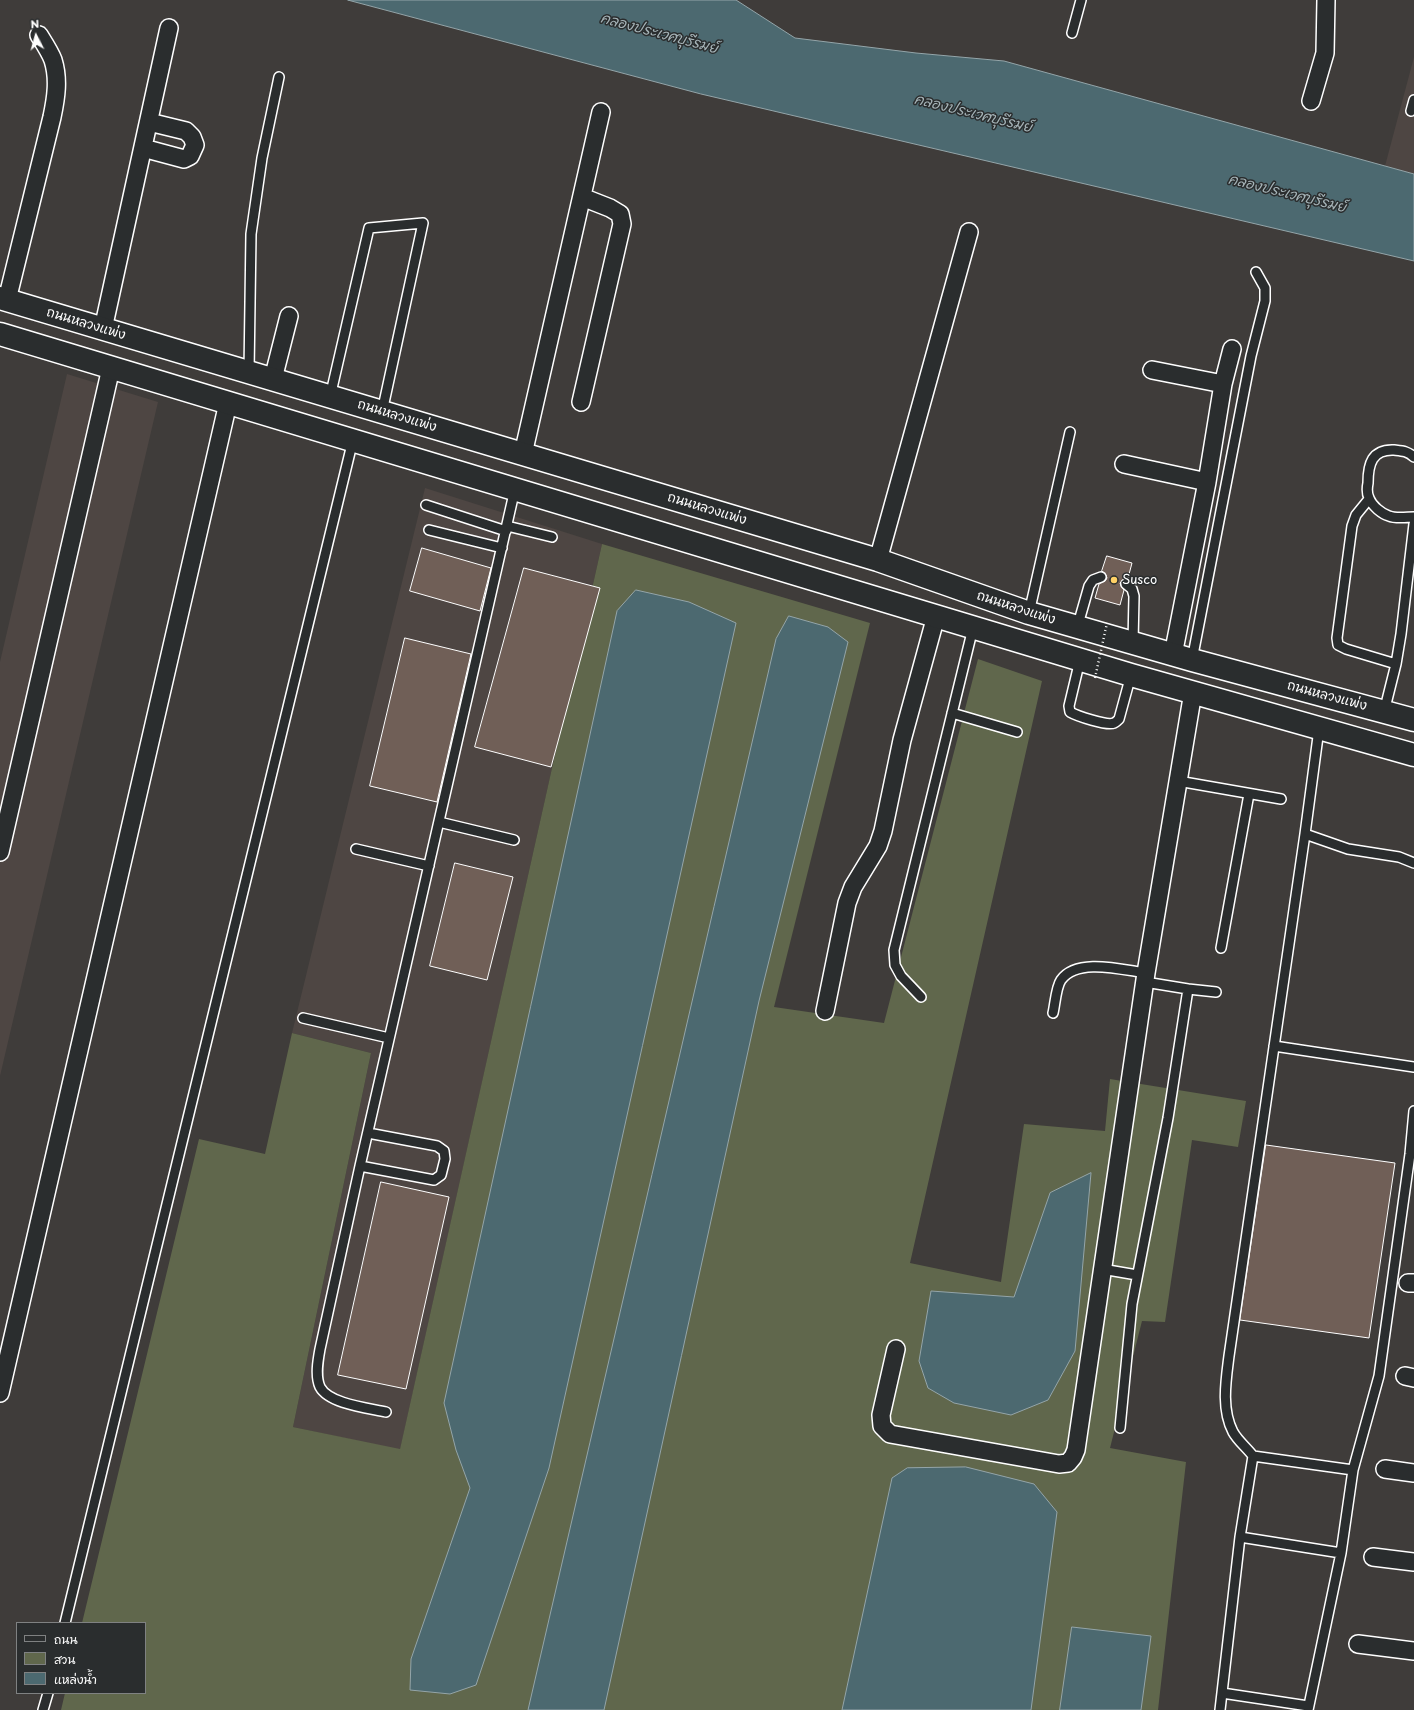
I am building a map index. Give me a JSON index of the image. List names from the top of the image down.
{
  "streets": {
    "main road": ["ถนนหลวงแพ่ง"]
  },
  "water": ["คลองประเวศบุรีรมย์"],
  "places": ["Susco"],
  "legend": ["ถนน", "สวน", "แหล่งน้ำ"],
  "north": "top"
}
